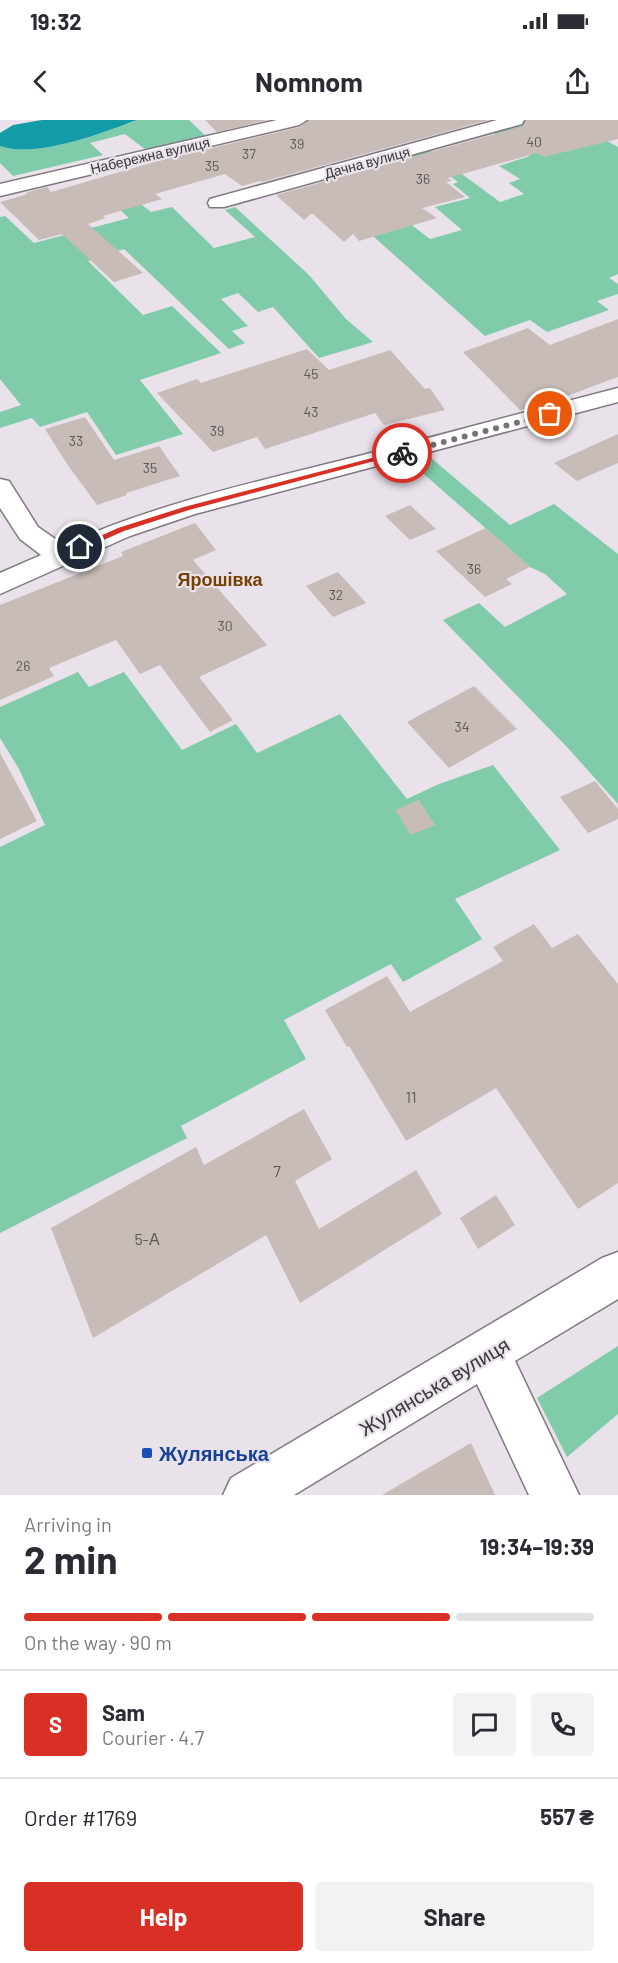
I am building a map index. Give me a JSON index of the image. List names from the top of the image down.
{
  "streets": {
    "street": ["Набережна вулиця", "Дачна вулиця", "Жулянська вулиця"]
  },
  "districts": ["Ярошівка"],
  "places": {
    "transit": ["Жулянська"]
  },
  "house_numbers": [
    "40",
    "39",
    "37",
    "35",
    "36",
    "45",
    "43",
    "39",
    "33",
    "35",
    "36",
    "32",
    "30",
    "26",
    "34",
    "11",
    "7",
    "5-А"
  ],
  "page": {
    "status": "19:32",
    "header": "Nomnom",
    "heading": ["2 min", "Arriving in", "19:34–19:39"],
    "panel": [
      "Sam",
      "Courier · 4.7",
      "Order #1769",
      "557 ₴"
    ],
    "bar": "On the way · 90 m",
    "round": "S",
    "buttons": ["Help", "Share"]
  }
}
